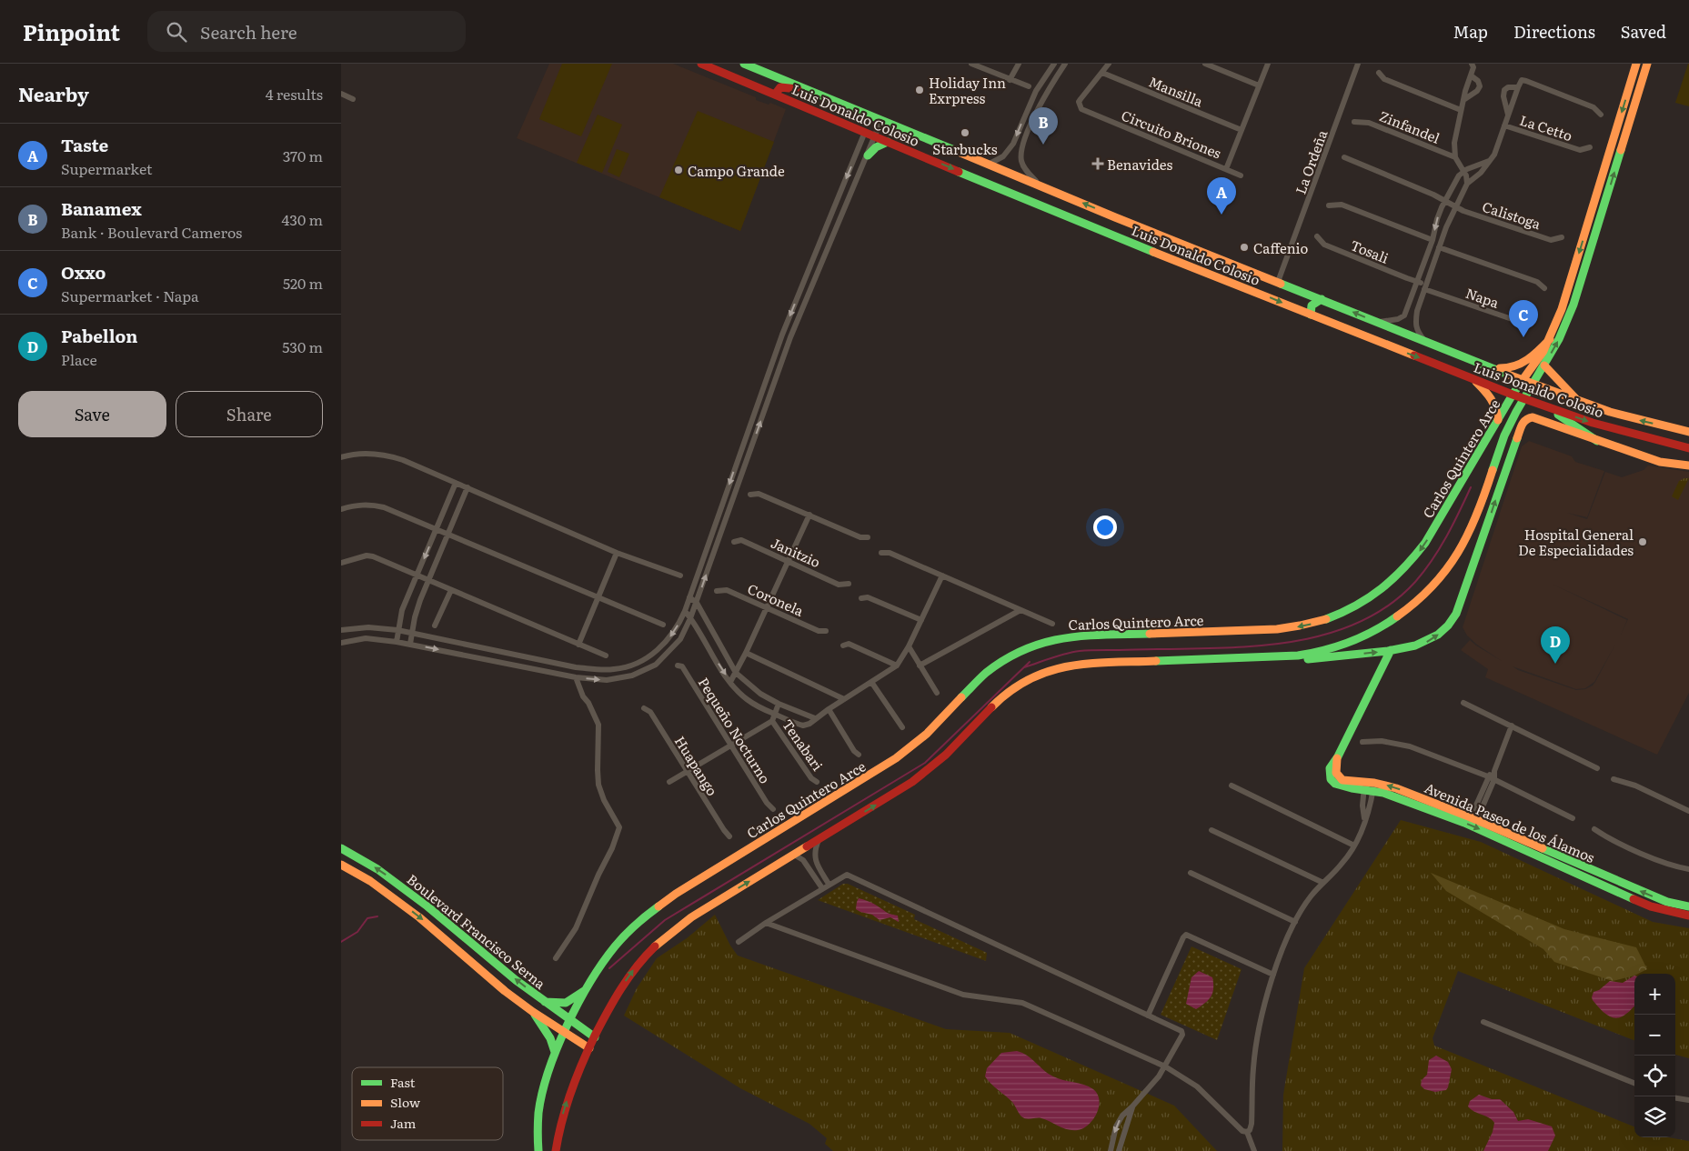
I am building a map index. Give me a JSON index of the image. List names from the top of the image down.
{
  "streets": {
    "main road": [
      "Luis Donaldo Colosio",
      "Carlos Quintero Arce",
      "Avenida Paseo de los Álamos",
      "Boulevard Francisco Serna"
    ],
    "street": [
      "Mansilla",
      "Zinfandel",
      "La Cetto",
      "Circuito Briones",
      "La Ordeña",
      "Calistoga",
      "Tosali",
      "Napa",
      "Janitzio",
      "Coronela",
      "Pequeño Nocturno",
      "Tenabari",
      "Huapango"
    ]
  },
  "crossings": [
    ["Mansilla", "Circuito Briones"],
    ["Luis Donaldo Colosio", "La Ordeña"],
    ["Luis Donaldo Colosio", "Carlos Quintero Arce"],
    ["Tosali", "Napa"],
    ["Carlos Quintero Arce", "Boulevard Francisco Serna"]
  ],
  "places": {
    "other": [
      "Holiday Inn Exrpress",
      "Starbucks",
      "Campo Grande",
      "Caffenio",
      "Hospital General De Especialidades"
    ],
    "health": ["Benavides"]
  },
  "legend": ["Fast", "Slow", "Jam"],
  "page": {
    "header": "Pinpoint",
    "search": "Search here",
    "nav": ["Map", "Directions", "Saved"],
    "heading": ["Nearby", "4 results"],
    "pins": [
      "B",
      "A",
      "C",
      "D"
    ],
    "list": [
      {
        "mark": "A",
        "name": "Taste",
        "note": "Supermarket",
        "value": "370 m"
      },
      {
        "mark": "B",
        "name": "Banamex",
        "note": "Bank · Boulevard Cameros",
        "value": "430 m"
      },
      {
        "mark": "C",
        "name": "Oxxo",
        "note": "Supermarket · Napa",
        "value": "520 m"
      },
      {
        "mark": "D",
        "name": "Pabellon",
        "note": "Place",
        "value": "530 m"
      }
    ],
    "buttons": ["Save", "Share"],
    "map_buttons": ["+", "−"]
  }
}
